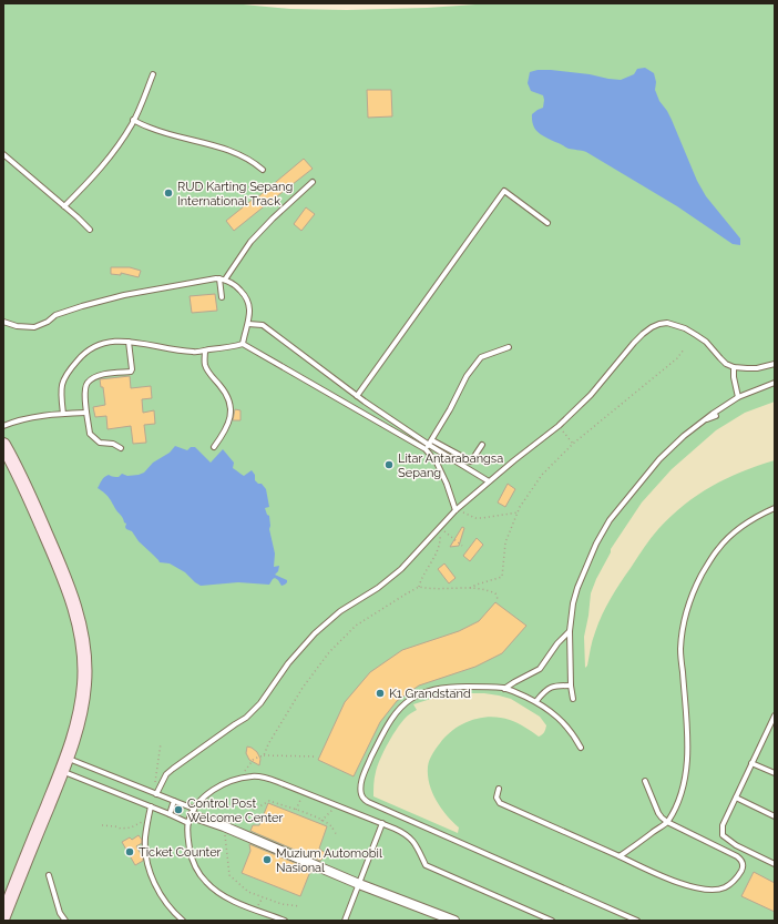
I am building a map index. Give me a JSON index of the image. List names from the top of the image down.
{
  "places": [
    "RUD Karting Sepang International Track",
    "Litar Antarabangsa Sepang",
    "K1 Grandstand",
    "Control Post Welcome Center",
    "Ticket Counter",
    "Muzium Automobil Nasional"
  ]
}
